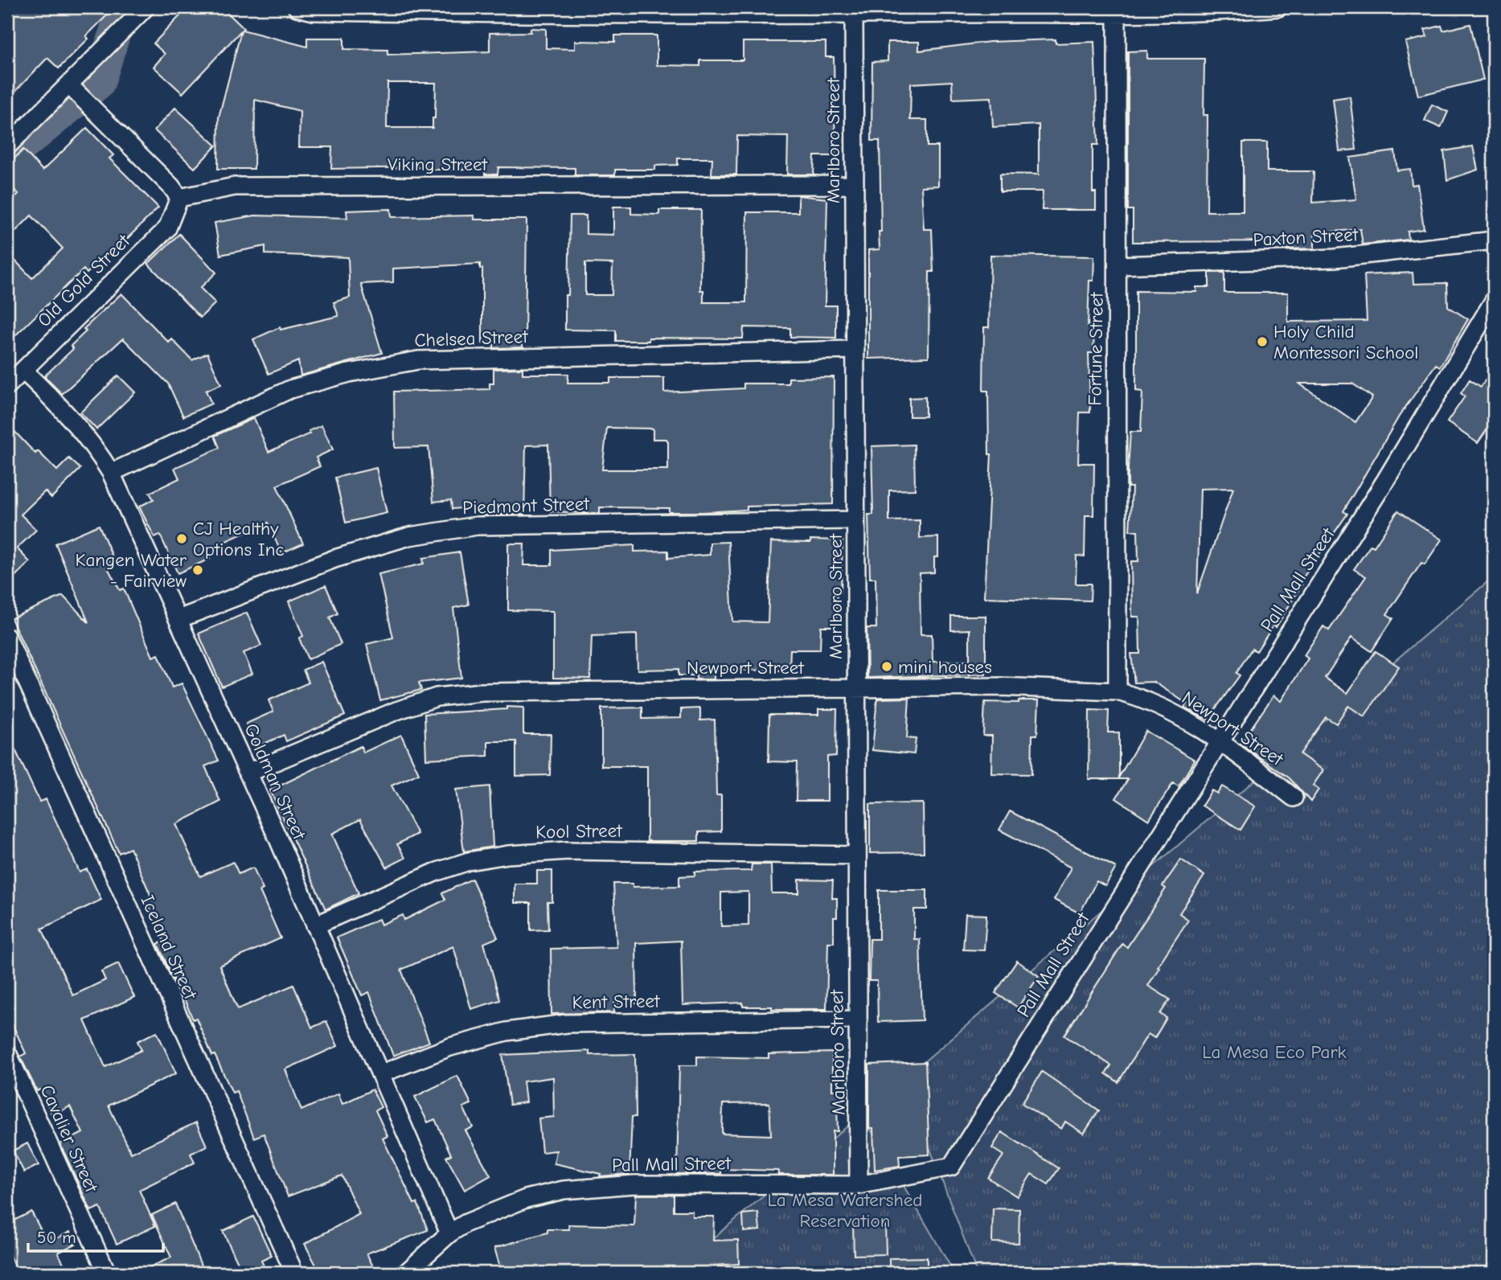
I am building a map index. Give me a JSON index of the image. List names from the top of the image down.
{
  "streets": {
    "street": [
      "Marlboro Street",
      "Viking Street",
      "Paxton Street",
      "Old Gold Street",
      "Chelsea Street",
      "Fortune Street",
      "Piedmont Street",
      "Pall Mall Street",
      "Newport Street",
      "Goldman Street",
      "Kool Street",
      "Iceland Street",
      "Kent Street",
      "Cavalier Street"
    ]
  },
  "crossings": [
    ["Marlboro Street", "Viking Street"],
    ["Marlboro Street", "Chelsea Street"],
    ["Marlboro Street", "Piedmont Street"],
    ["Marlboro Street", "Pall Mall Street"],
    ["Marlboro Street", "Newport Street"],
    ["Marlboro Street", "Kool Street"],
    ["Marlboro Street", "Kent Street"],
    ["Viking Street", "Old Gold Street"],
    ["Paxton Street", "Fortune Street"],
    ["Old Gold Street", "Goldman Street"],
    ["Chelsea Street", "Goldman Street"],
    ["Fortune Street", "Newport Street"],
    ["Piedmont Street", "Goldman Street"],
    ["Pall Mall Street", "Newport Street"],
    ["Pall Mall Street", "Goldman Street"],
    ["Newport Street", "Goldman Street"],
    ["Goldman Street", "Kool Street"],
    ["Goldman Street", "Kent Street"]
  ],
  "parks": ["La Mesa Eco Park", "La Mesa Watershed Reservation"],
  "places": [
    "Holy Child Montessori School",
    "CJ Healthy Options Inc",
    "Kangen Water - Fairview",
    "mini houses"
  ],
  "scale_bar": "50 m"
}
